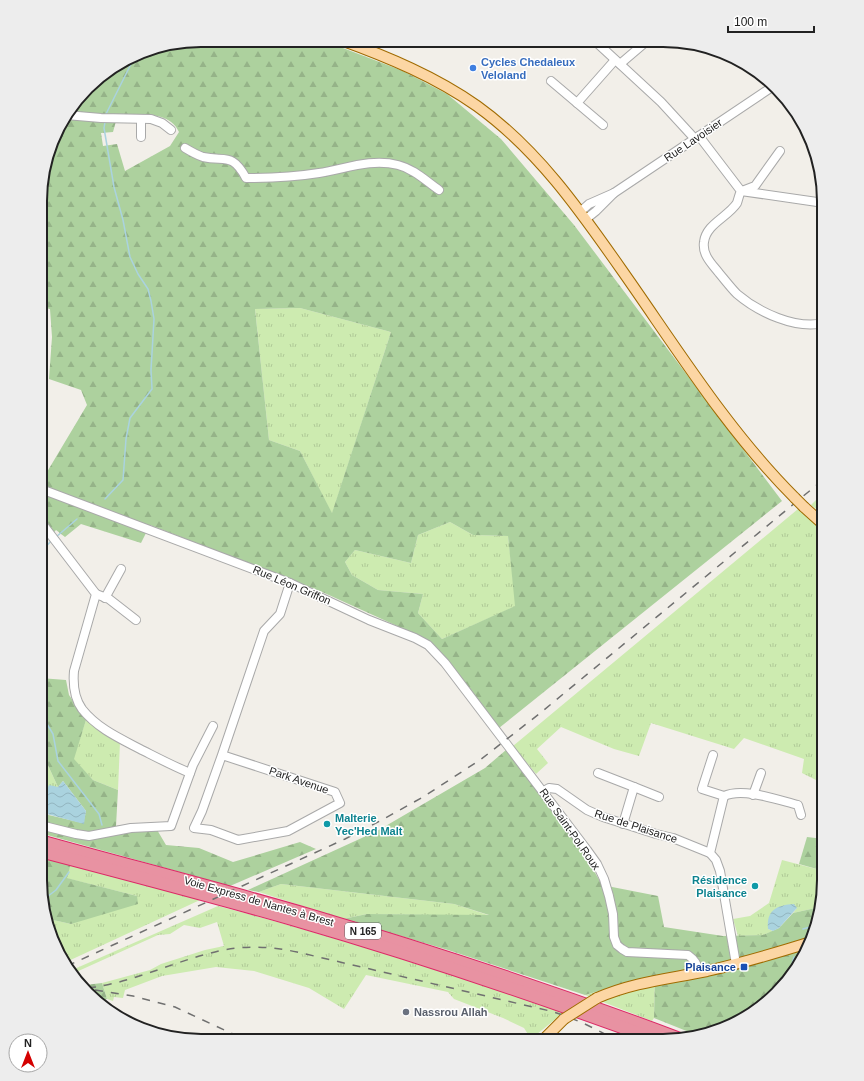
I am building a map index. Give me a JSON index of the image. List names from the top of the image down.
{
  "streets": {
    "highway": ["Voie Express de Nantes à Brest", "N 165"],
    "street": [
      "Rue Lavoisier",
      "Rue Léon Griffon",
      "Park Avenue",
      "Rue de Plaisance",
      "Rue Saint-Pol Roux"
    ]
  },
  "crossings": [
    ["Rue Léon Griffon", "Rue Saint-Pol Roux"],
    ["Rue de Plaisance", "Rue Saint-Pol Roux"]
  ],
  "places": {
    "other": [
      "Cycles Chedaleux Veloland",
      "Malterie Yec'Hed Malt",
      "Résidence Plaisance",
      "Nassrou Allah"
    ],
    "transit": ["Plaisance"]
  },
  "scale_bar": "100 m",
  "north": "top"
}
